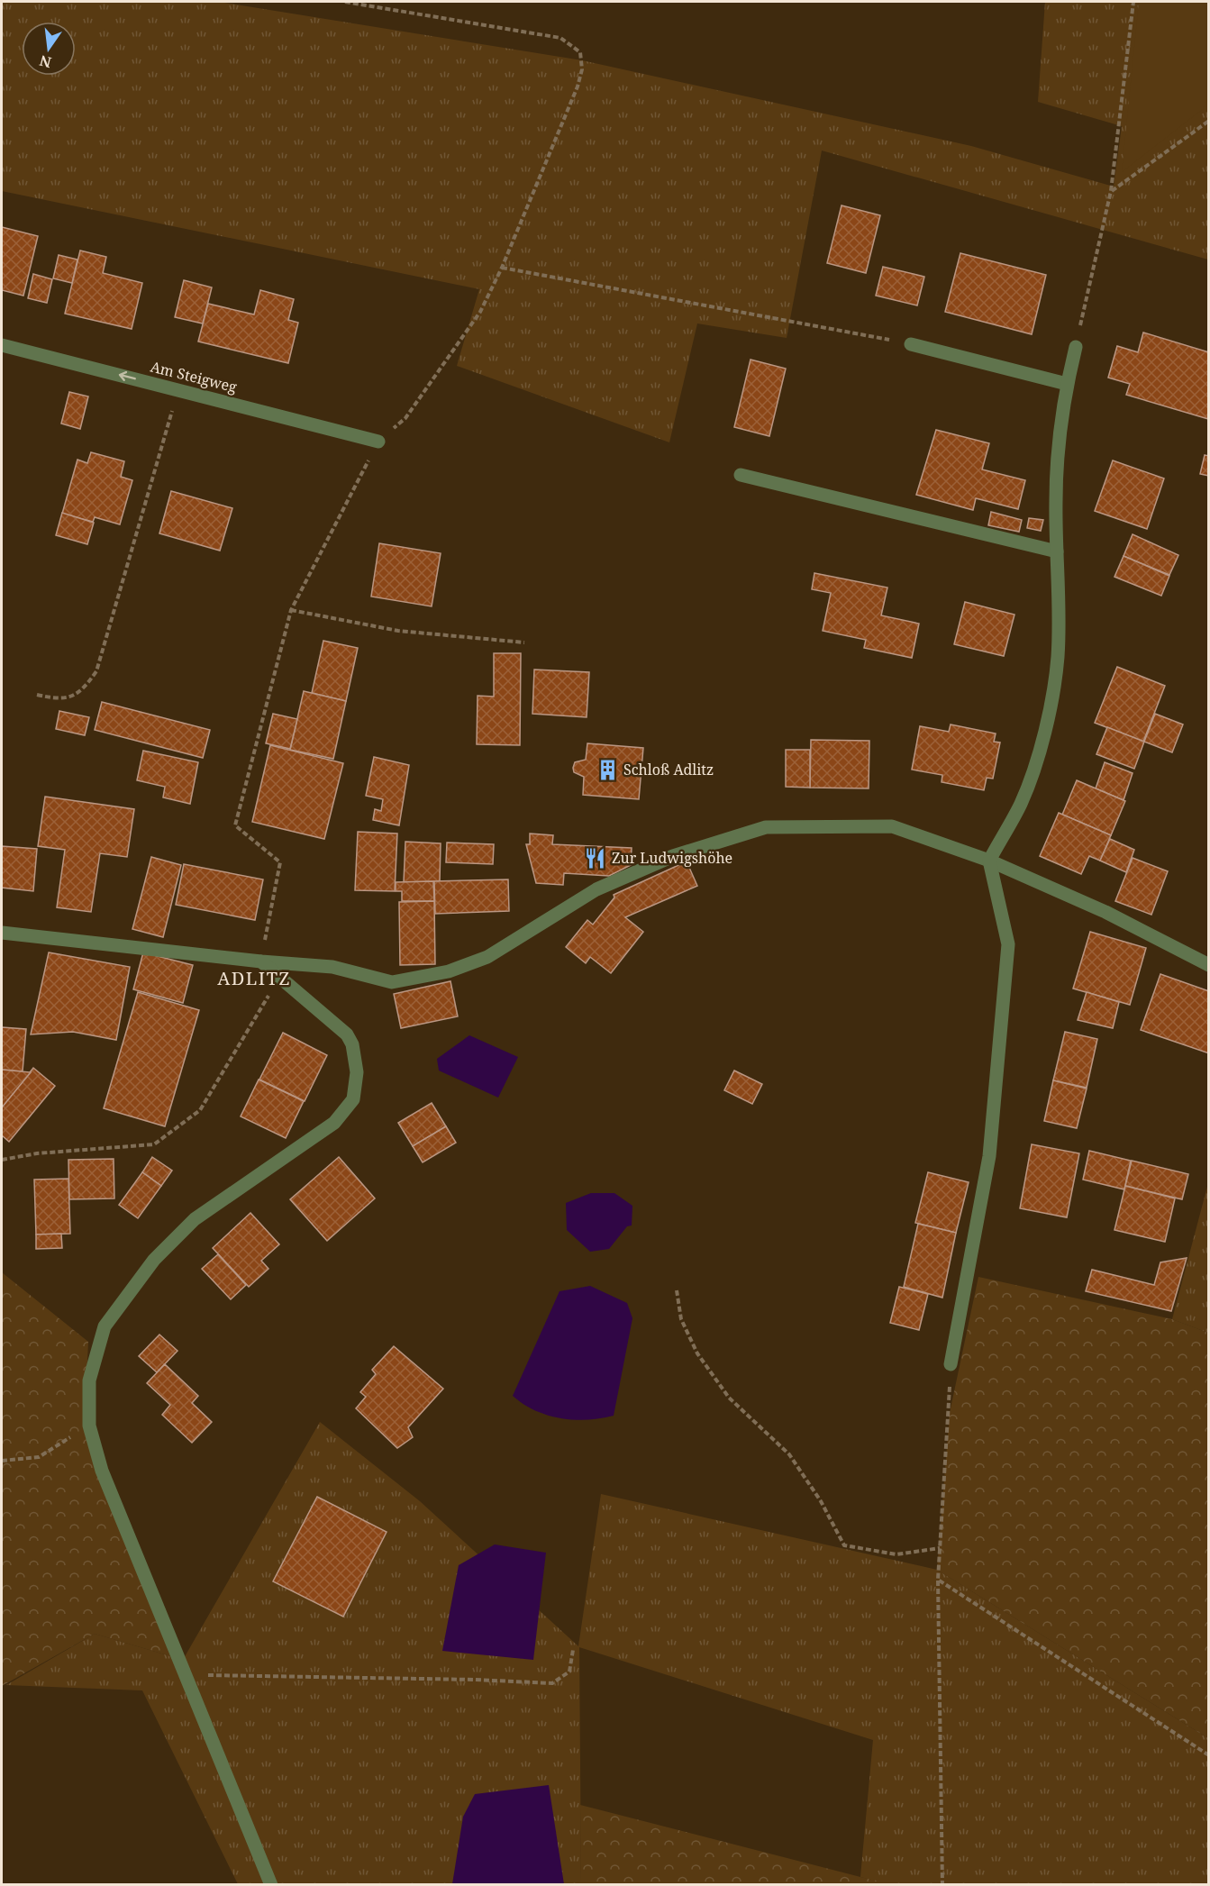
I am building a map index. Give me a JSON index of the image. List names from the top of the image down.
{
  "streets": {
    "street": ["Am Steigweg"]
  },
  "one_way": ["Am Steigweg"],
  "districts": ["ADLITZ"],
  "places": {
    "building": ["Schloß Adlitz"],
    "restaurant": ["Zur Ludwigshöhe"]
  },
  "north": "bottom"
}
